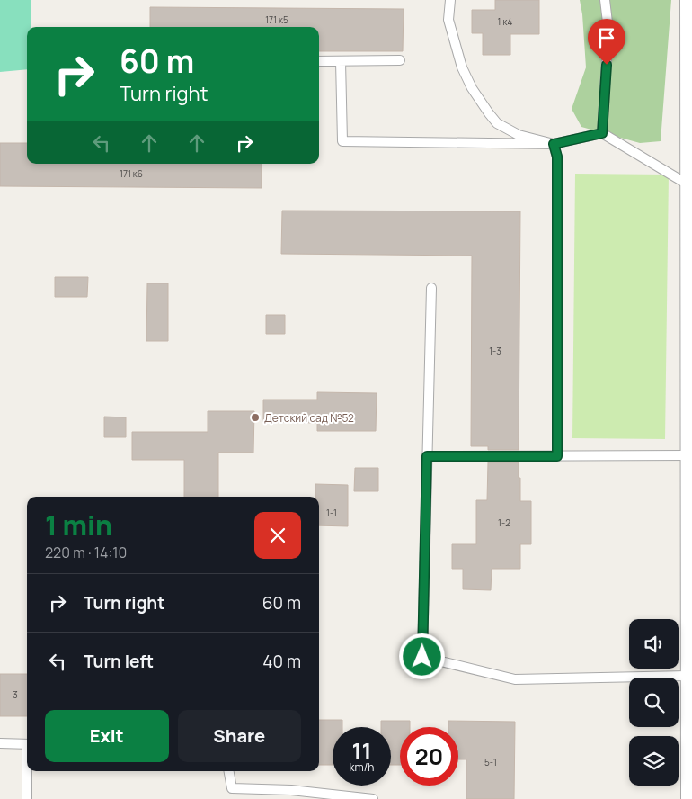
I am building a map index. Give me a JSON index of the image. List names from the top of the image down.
{
  "places": ["Детский сад №52"],
  "house_numbers": [
    "171 к5",
    "1 к4",
    "171 к6",
    "1-3",
    "1-1",
    "1-2",
    "3",
    "5-1"
  ],
  "page": {
    "turn": ["60 m", "Turn right"],
    "heading": ["1 min", "220 m · 14:10"],
    "list": [
      {
        "name": "Turn right",
        "value": "60 m"
      },
      {
        "name": "Turn left",
        "value": "40 m"
      }
    ],
    "buttons": ["Exit", "Share"],
    "speed": "11 km/h",
    "limit": "20"
  }
}
